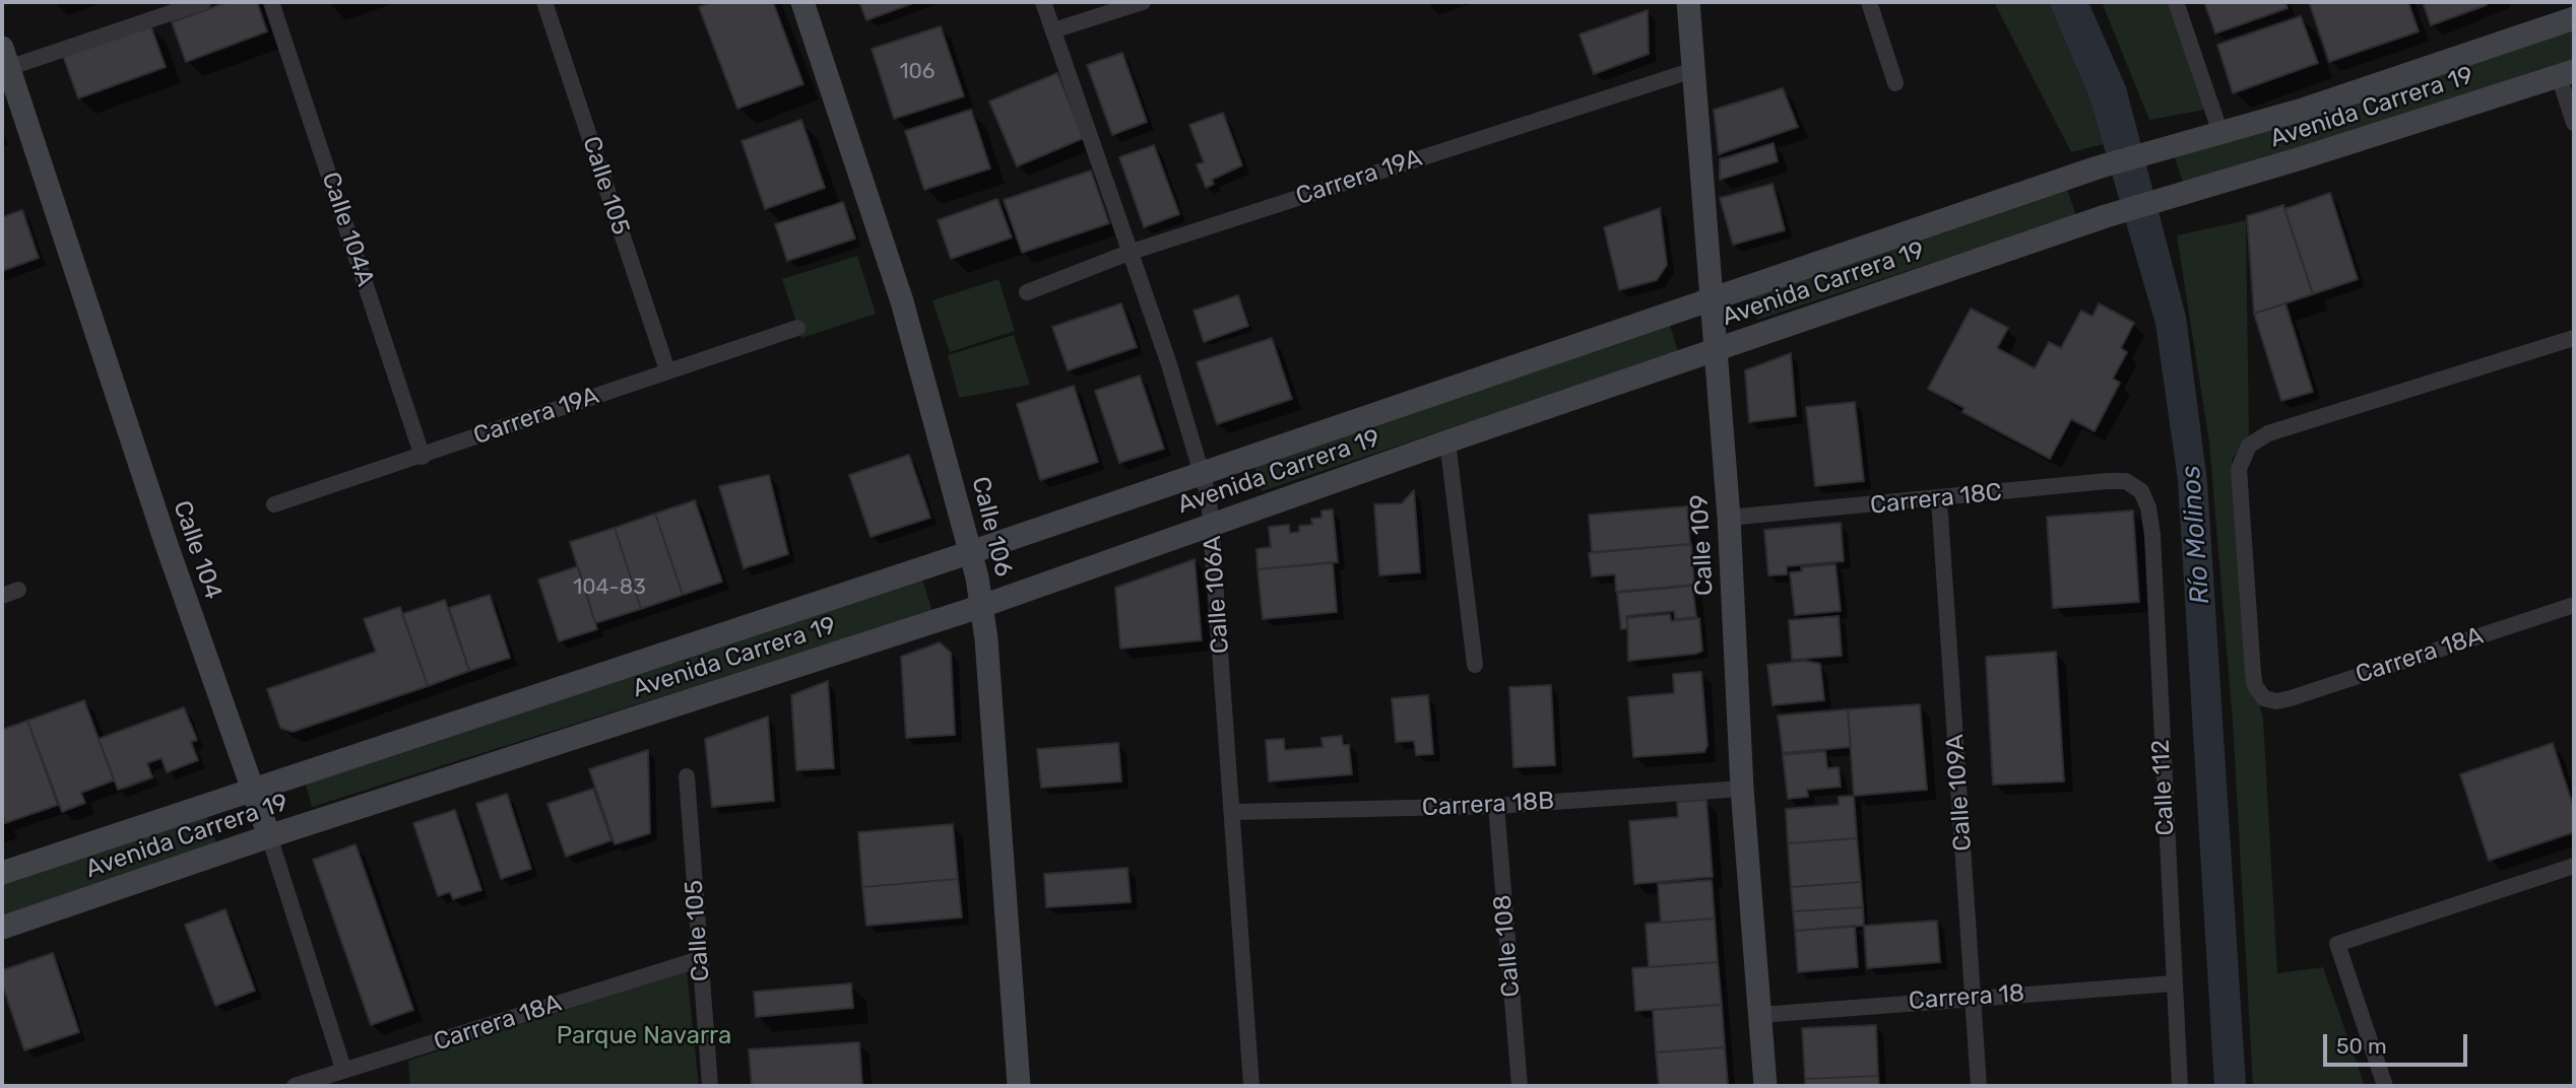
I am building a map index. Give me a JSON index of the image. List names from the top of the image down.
{
  "streets": {
    "main road": [
      "Avenida Carrera 19",
      "Calle 106",
      "Calle 109",
      "Calle 104"
    ],
    "street": [
      "Carrera 19A",
      "Calle 105",
      "Calle 104A",
      "Carrera 18C",
      "Calle 106A",
      "Carrera 18A",
      "Calle 112",
      "Calle 109A",
      "Carrera 18B",
      "Calle 108",
      "Carrera 18"
    ]
  },
  "crossings": [
    ["Avenida Carrera 19", "Calle 106"],
    ["Avenida Carrera 19", "Calle 109"],
    ["Avenida Carrera 19", "Calle 104"],
    ["Avenida Carrera 19", "Calle 106A"],
    ["Carrera 19A", "Calle 105"],
    ["Carrera 19A", "Calle 104A"],
    ["Carrera 19A", "Calle 109"],
    ["Carrera 19A", "Calle 106A"],
    ["Calle 105", "Carrera 18A"],
    ["Carrera 18C", "Calle 109"],
    ["Carrera 18C", "Calle 112"],
    ["Carrera 18C", "Calle 109A"],
    ["Calle 109", "Carrera 18B"],
    ["Calle 109", "Carrera 18"],
    ["Calle 104", "Carrera 18A"],
    ["Calle 106A", "Carrera 18B"],
    ["Calle 112", "Carrera 18"],
    ["Calle 109A", "Carrera 18"],
    ["Carrera 18B", "Calle 108"]
  ],
  "water": ["Río Molinos"],
  "parks": ["Parque Navarra"],
  "house_numbers": ["106", "104-83"],
  "scale_bar": "50 m"
}
